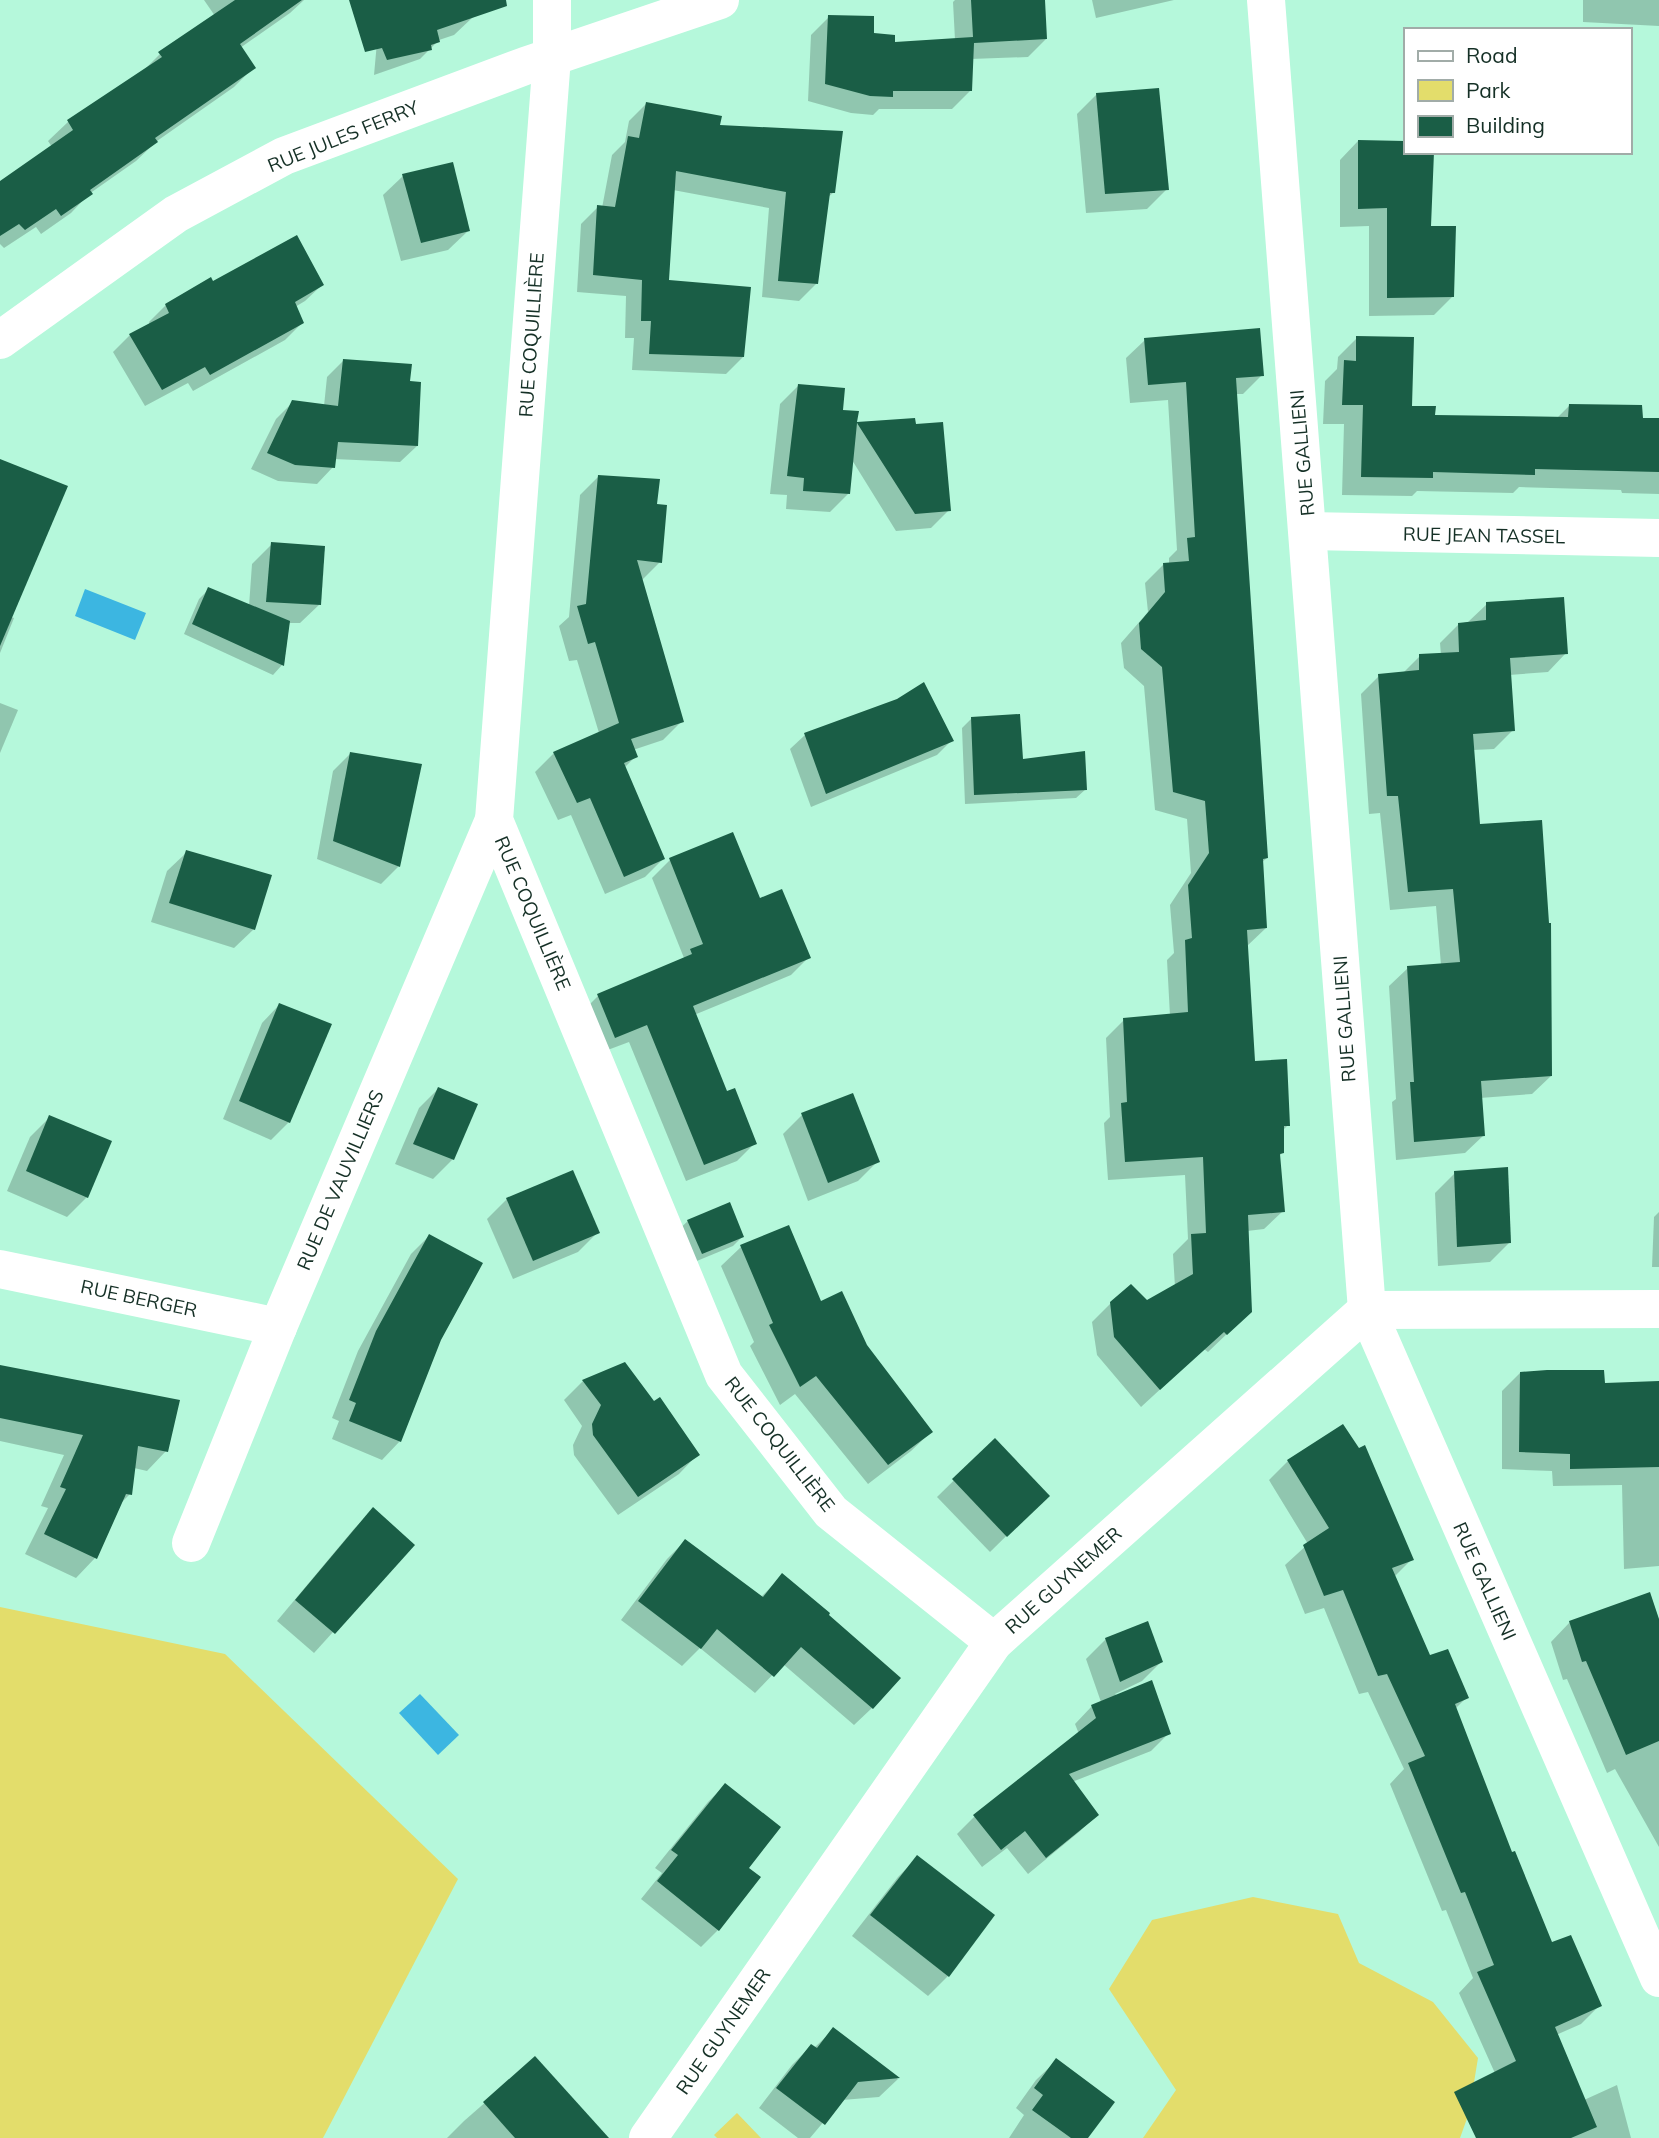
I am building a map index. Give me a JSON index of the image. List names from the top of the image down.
{
  "streets": {
    "street": [
      "RUE JULES FERRY",
      "RUE COQUILLIÈRE",
      "RUE GALLIENI",
      "RUE JEAN TASSEL",
      "RUE DE VAUVILLIERS",
      "RUE BERGER",
      "RUE GUYNEMER"
    ]
  },
  "crossings": [
    ["RUE JULES FERRY", "RUE COQUILLIÈRE"],
    ["RUE COQUILLIÈRE", "RUE DE VAUVILLIERS"],
    ["RUE COQUILLIÈRE", "RUE GUYNEMER"],
    ["RUE GALLIENI", "RUE JEAN TASSEL"],
    ["RUE GALLIENI", "RUE GUYNEMER"],
    ["RUE DE VAUVILLIERS", "RUE BERGER"]
  ],
  "legend": ["Road", "Park", "Building"]
}
